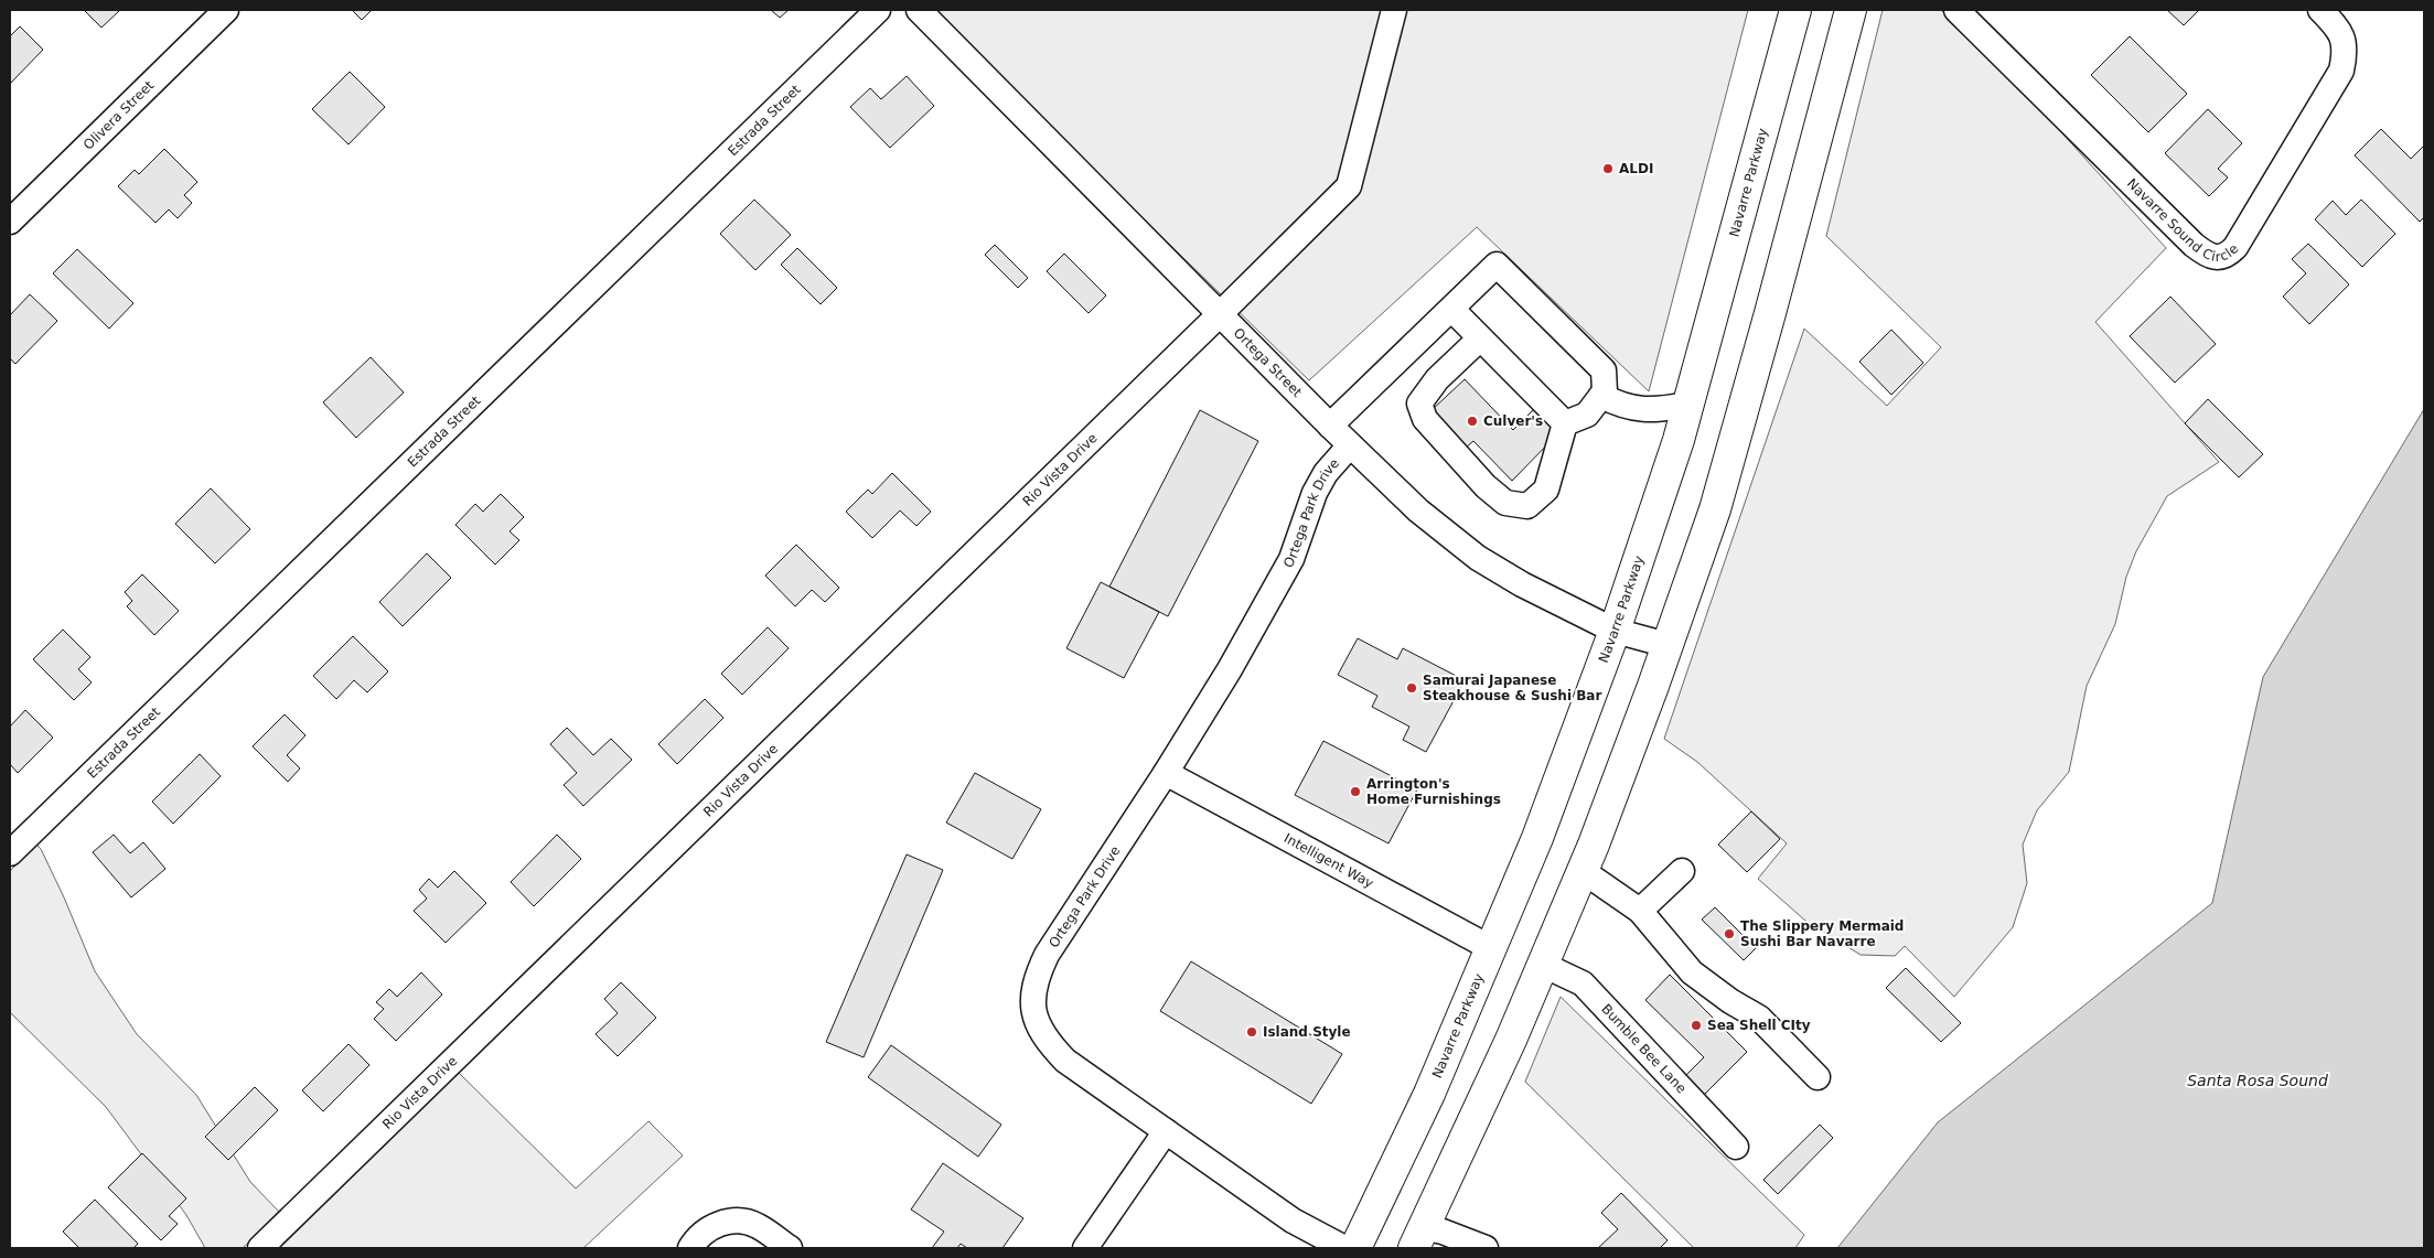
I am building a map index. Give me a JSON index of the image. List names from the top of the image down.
{
  "streets": {
    "highway": ["Navarre Parkway"],
    "street": [
      "Olivera Street",
      "Estrada Street",
      "Navarre Sound Circle",
      "Ortega Street",
      "Rio Vista Drive",
      "Ortega Park Drive",
      "Intelligent Way",
      "Bumble Bee Lane"
    ]
  },
  "crossings": [
    ["Navarre Parkway", "Ortega Street"],
    ["Navarre Parkway", "Intelligent Way"],
    ["Ortega Street", "Rio Vista Drive"],
    ["Ortega Street", "Ortega Park Drive"],
    ["Ortega Park Drive", "Intelligent Way"]
  ],
  "water": ["Santa Rosa Sound"],
  "places": [
    "ALDI",
    "Culver's",
    "Samurai Japanese Steakhouse & Sushi Bar",
    "Arrington's Home Furnishings",
    "The Slippery Mermaid Sushi Bar Navarre",
    "Sea Shell CIty",
    "Island Style"
  ]
}
